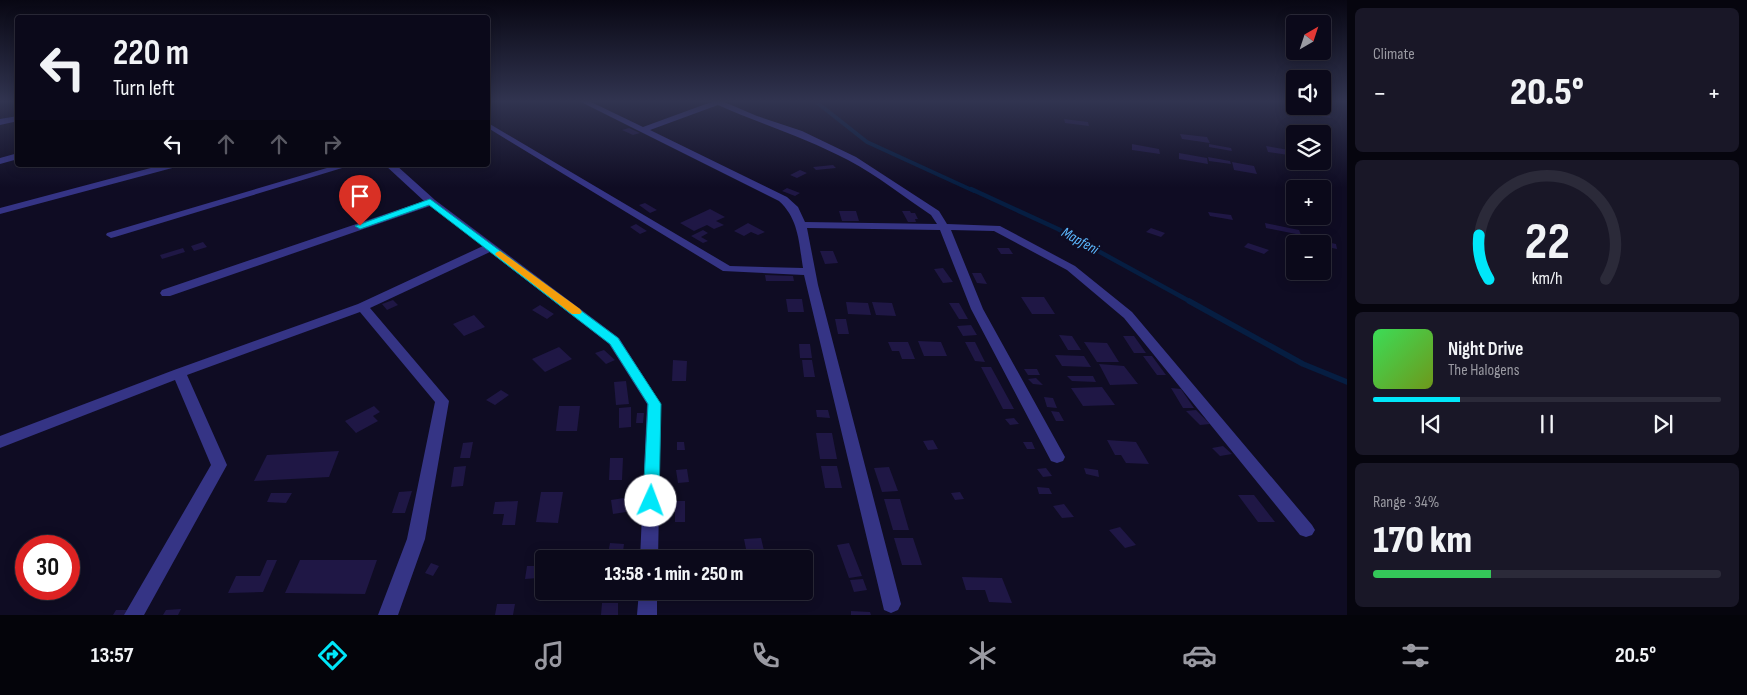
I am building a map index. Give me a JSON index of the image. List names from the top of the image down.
{
  "water": ["Mapfeni"],
  "north": "top right",
  "page": {
    "tile": [
      "Climate",
      ["Range · 34%", "170 km"]
    ],
    "map_buttons": ["+", "−"],
    "turn": ["220 m", "Turn left"],
    "heat": ["−", "20.5°", "+"],
    "song": ["Night Drive", "The Halogens"],
    "limit": "30",
    "trip": "13:58 · 1 min · 250 m",
    "tabs": ["13:57", "20.5°"],
    "gauge": ["22", "km/h"]
  }
}
